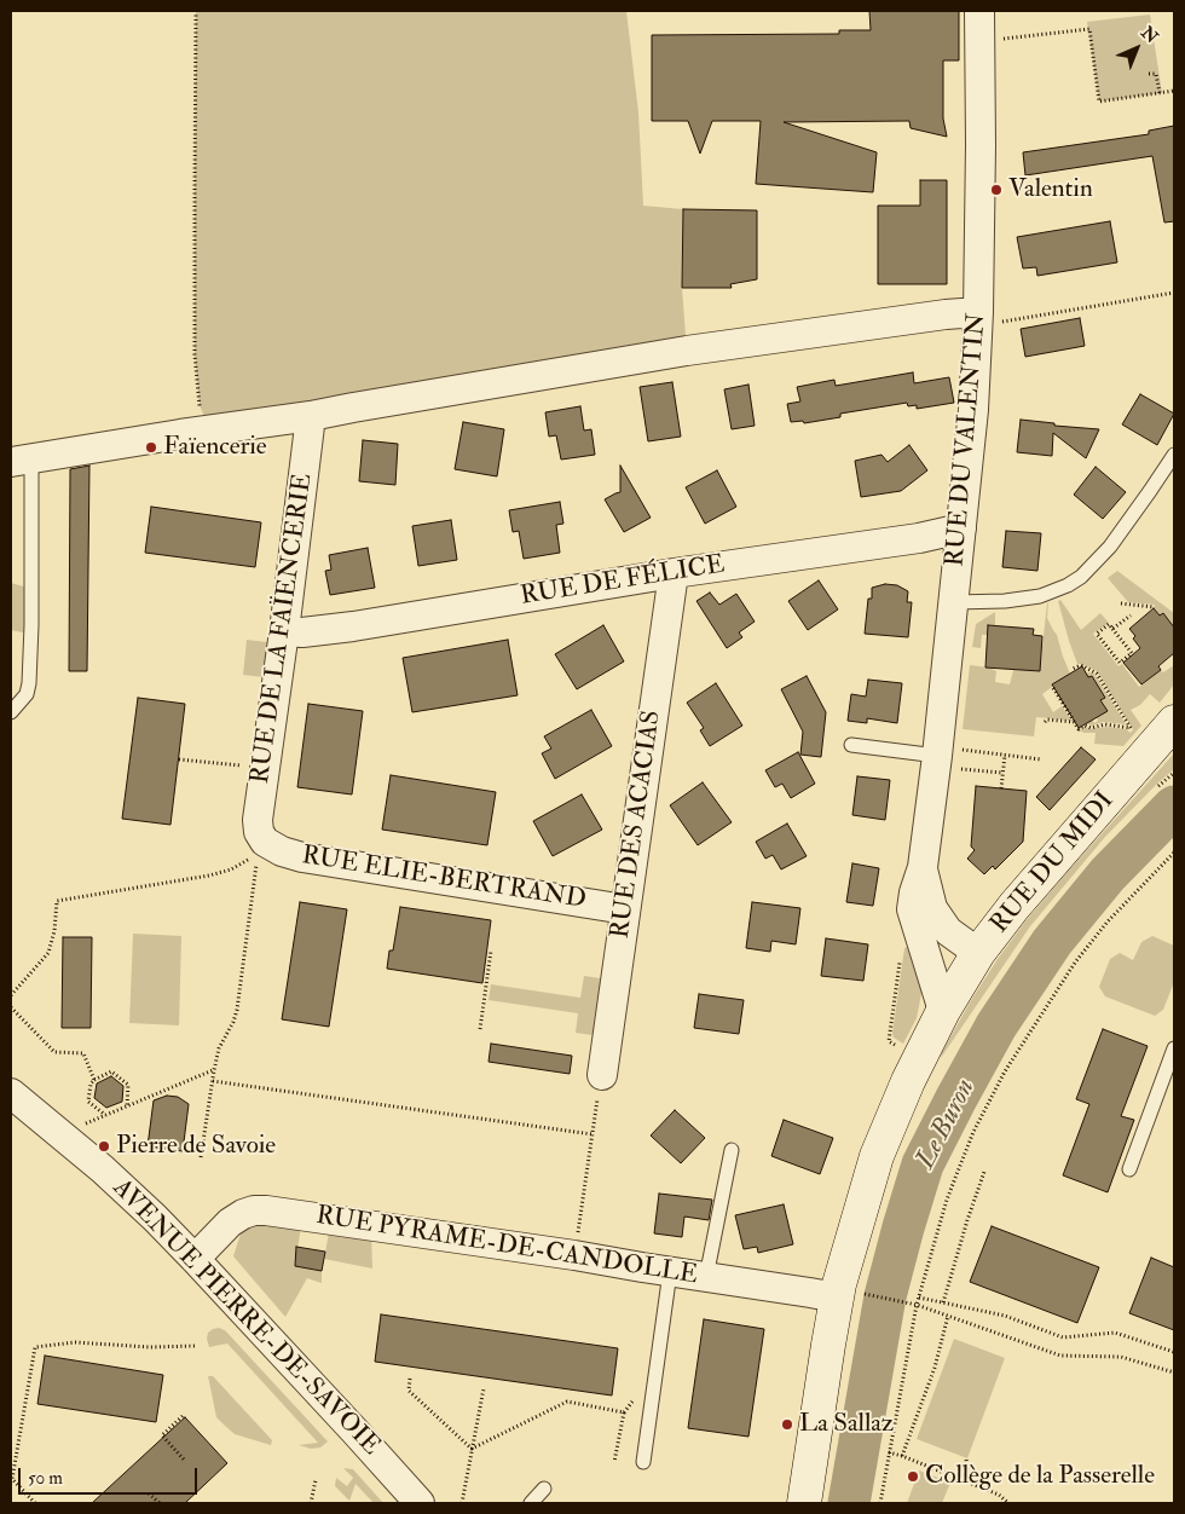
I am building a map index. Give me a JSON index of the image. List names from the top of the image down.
{
  "streets": {
    "main road": ["RUE DU MIDI"],
    "street": [
      "RUE DU VALENTIN",
      "RUE DE FÉLICE",
      "RUE DE LA FAÏENCERIE",
      "RUE DES ACACIAS",
      "RUE ELIE-BERTRAND",
      "RUE PYRAME-DE-CANDOLLE",
      "AVENUE PIERRE-DE-SAVOIE"
    ]
  },
  "crossings": [
    ["RUE DU VALENTIN", "RUE DE FÉLICE"],
    ["RUE DU VALENTIN", "RUE DU MIDI"],
    ["RUE DE FÉLICE", "RUE DE LA FAÏENCERIE"],
    ["RUE DE FÉLICE", "RUE DES ACACIAS"],
    ["RUE DE LA FAÏENCERIE", "RUE ELIE-BERTRAND"],
    ["RUE DES ACACIAS", "RUE ELIE-BERTRAND"],
    ["RUE PYRAME-DE-CANDOLLE", "AVENUE PIERRE-DE-SAVOIE"]
  ],
  "water": ["Le Buron"],
  "places": [
    "Valentin",
    "Faïencerie",
    "Pierre de Savoie",
    "La Sallaz",
    "Collège de la Passerelle"
  ],
  "scale_bar": "50 m",
  "north": "top right"
}
